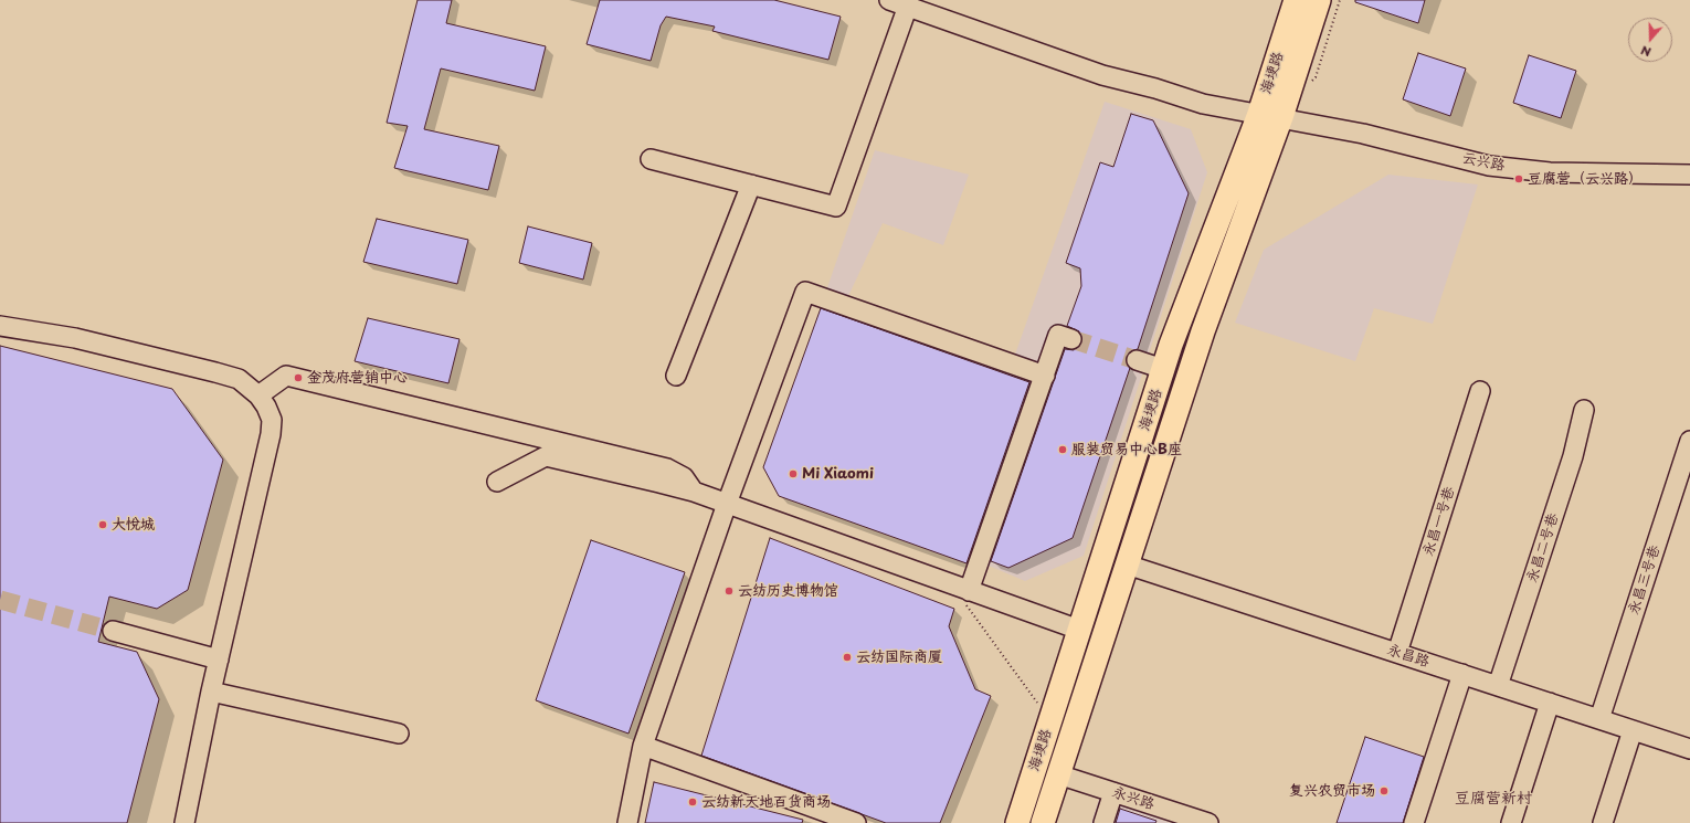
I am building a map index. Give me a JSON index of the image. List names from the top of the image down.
{
  "streets": {
    "main road": ["海埂路"],
    "street": [
      "云兴路",
      "永昌一号巷",
      "永昌二号巷",
      "永昌三号巷",
      "永昌路",
      "永兴路"
    ]
  },
  "crossings": [
    ["海埂路", "云兴路"],
    ["海埂路", "永昌路"],
    ["海埂路", "永兴路"],
    ["永昌一号巷", "永昌路"],
    ["永昌二号巷", "永昌路"],
    ["永昌三号巷", "永昌路"]
  ],
  "districts": ["豆腐营新村"],
  "places": [
    "豆腐营（云兴路）",
    "金茂府营销中心",
    "服装贸易中心B座",
    "Mi Xiaomi",
    "大悦城",
    "云纺历史博物馆",
    "云纺国际商厦",
    "复兴农贸市场",
    "云纺新天地百货商场"
  ],
  "north": "bottom"
}
